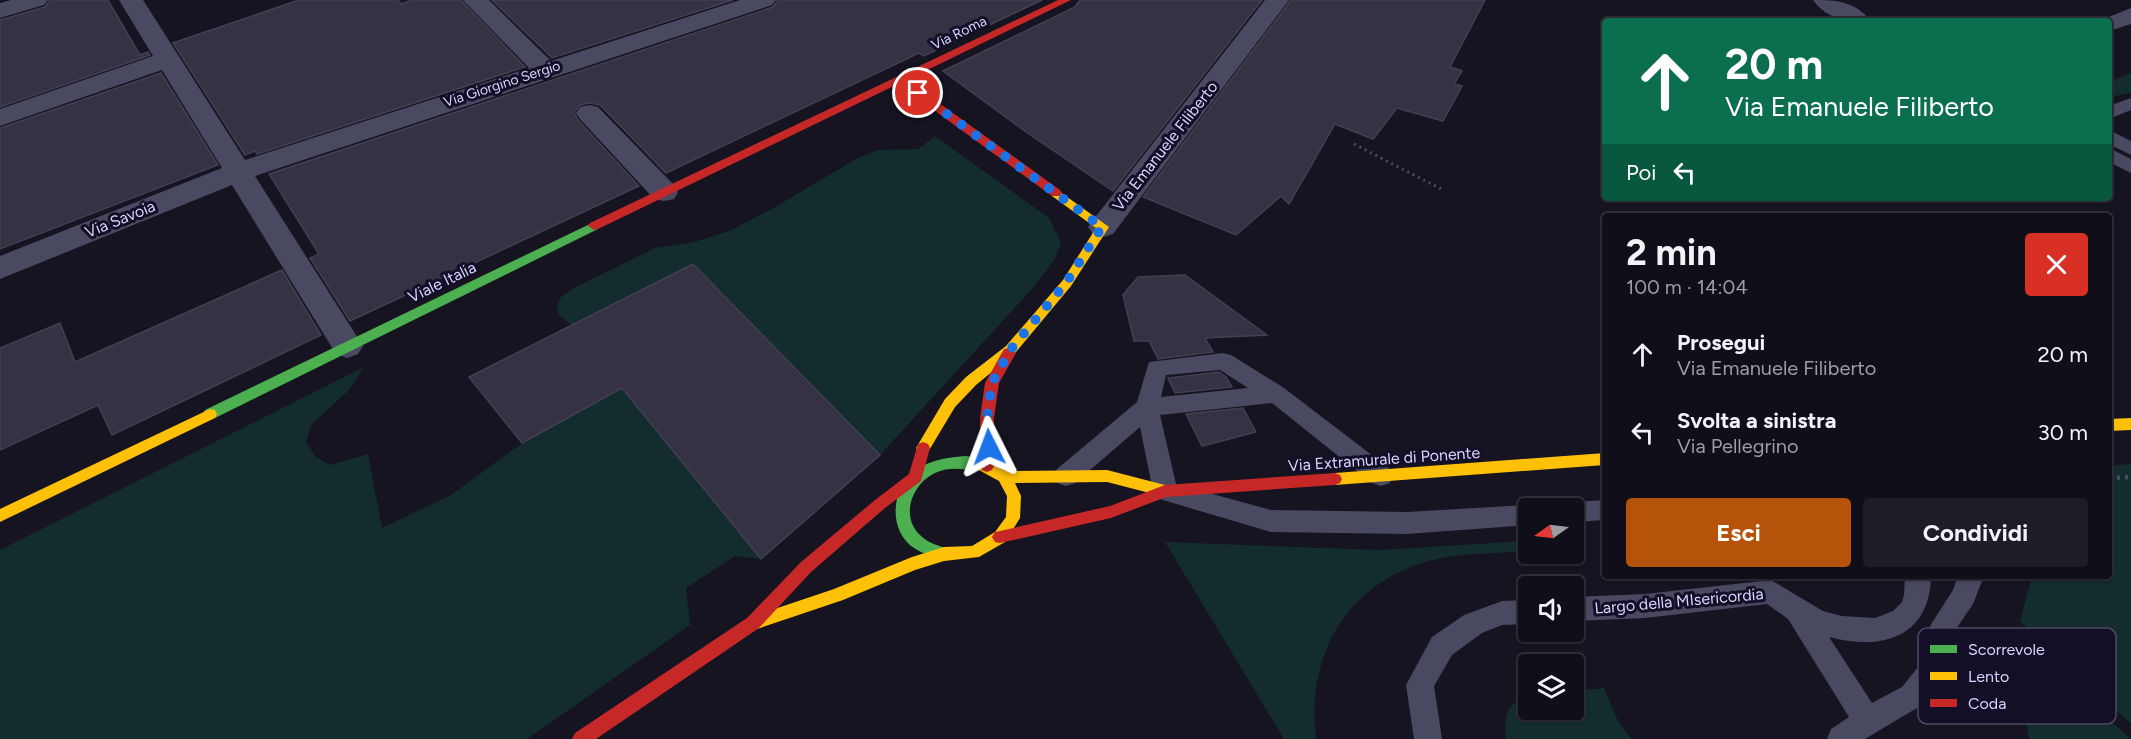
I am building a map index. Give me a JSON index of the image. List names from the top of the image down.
{
  "streets": {
    "main road": [
      "Via Roma",
      "Via Emanuele Filiberto",
      "Viale Italia",
      "Via Extramurale di Ponente"
    ],
    "street": ["Via Giorgino Sergio", "Via Savoia"],
    "lane": ["Largo della MIsericordia"]
  },
  "crossings": [
    ["Via Roma", "Viale Italia"],
    ["Via Giorgino Sergio", "Via Savoia"]
  ],
  "legend": ["Scorrevole", "Lento", "Coda"],
  "north": "left",
  "page": {
    "turn": ["20 m", "Via Emanuele Filiberto"],
    "then": "Poi",
    "heading": ["2 min", "100 m · 14:04"],
    "list": [
      {
        "name": "Prosegui",
        "note": "Via Emanuele Filiberto",
        "value": "20 m"
      },
      {
        "name": "Svolta a sinistra",
        "note": "Via Pellegrino",
        "value": "30 m"
      }
    ],
    "buttons": ["Esci", "Condividi"]
  }
}
